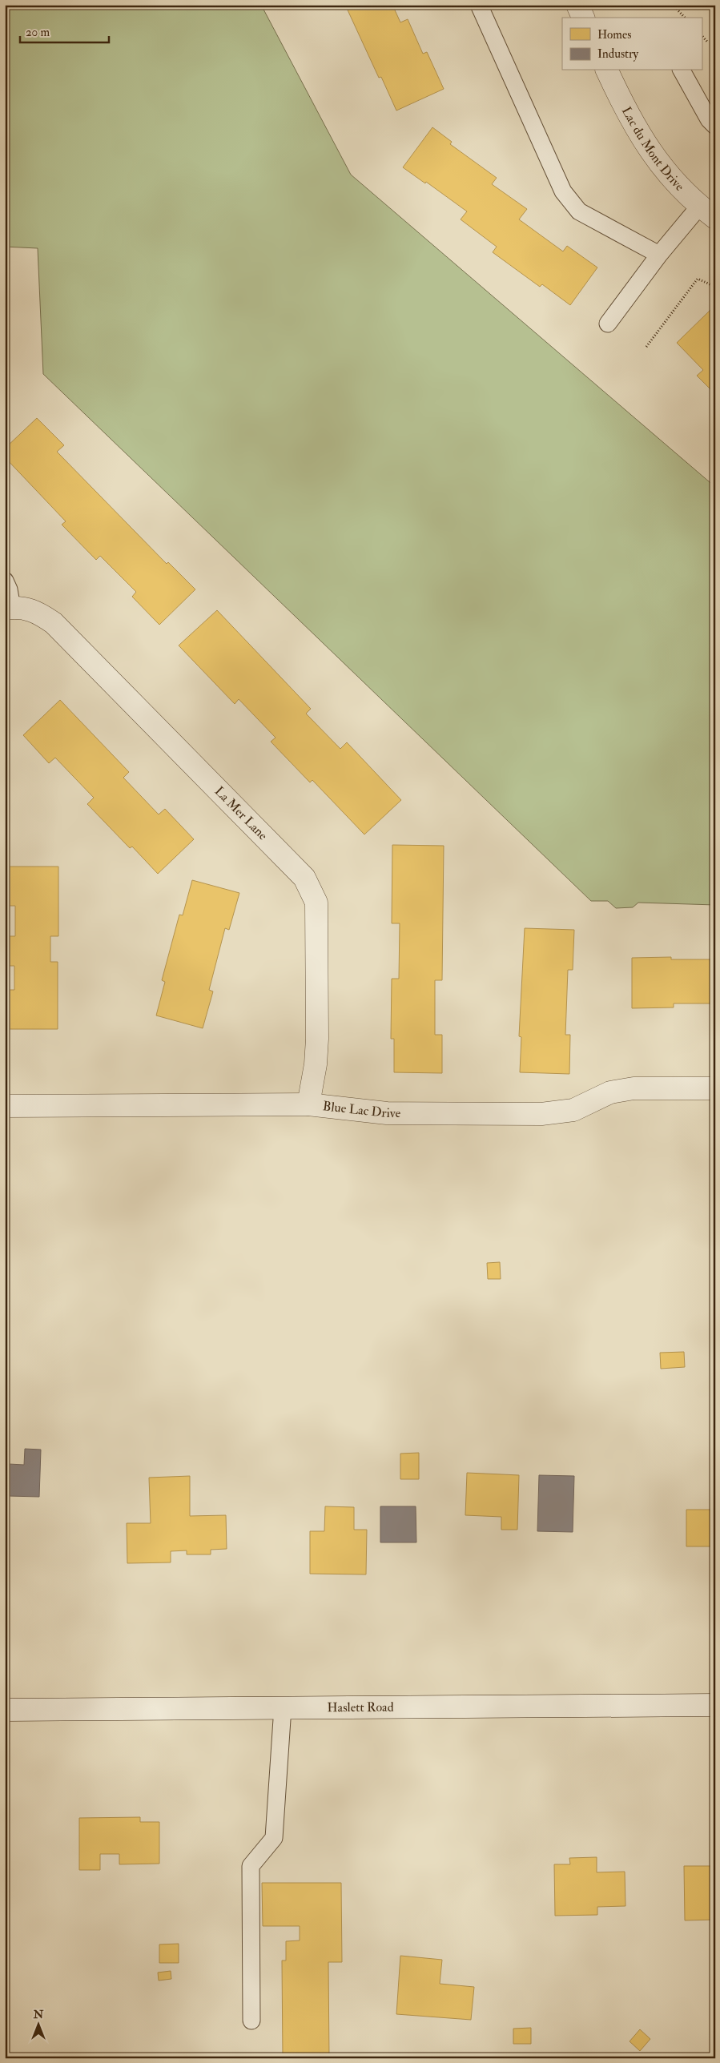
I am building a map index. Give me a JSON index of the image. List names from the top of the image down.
{
  "streets": {
    "street": [
      "Lac du Mont Drive",
      "La Mer Lane",
      "Blue Lac Drive",
      "Haslett Road"
    ]
  },
  "crossings": [
    ["La Mer Lane", "Blue Lac Drive"]
  ],
  "legend": ["Homes", "Industry"],
  "scale_bar": "20 m",
  "north": "top"
}
